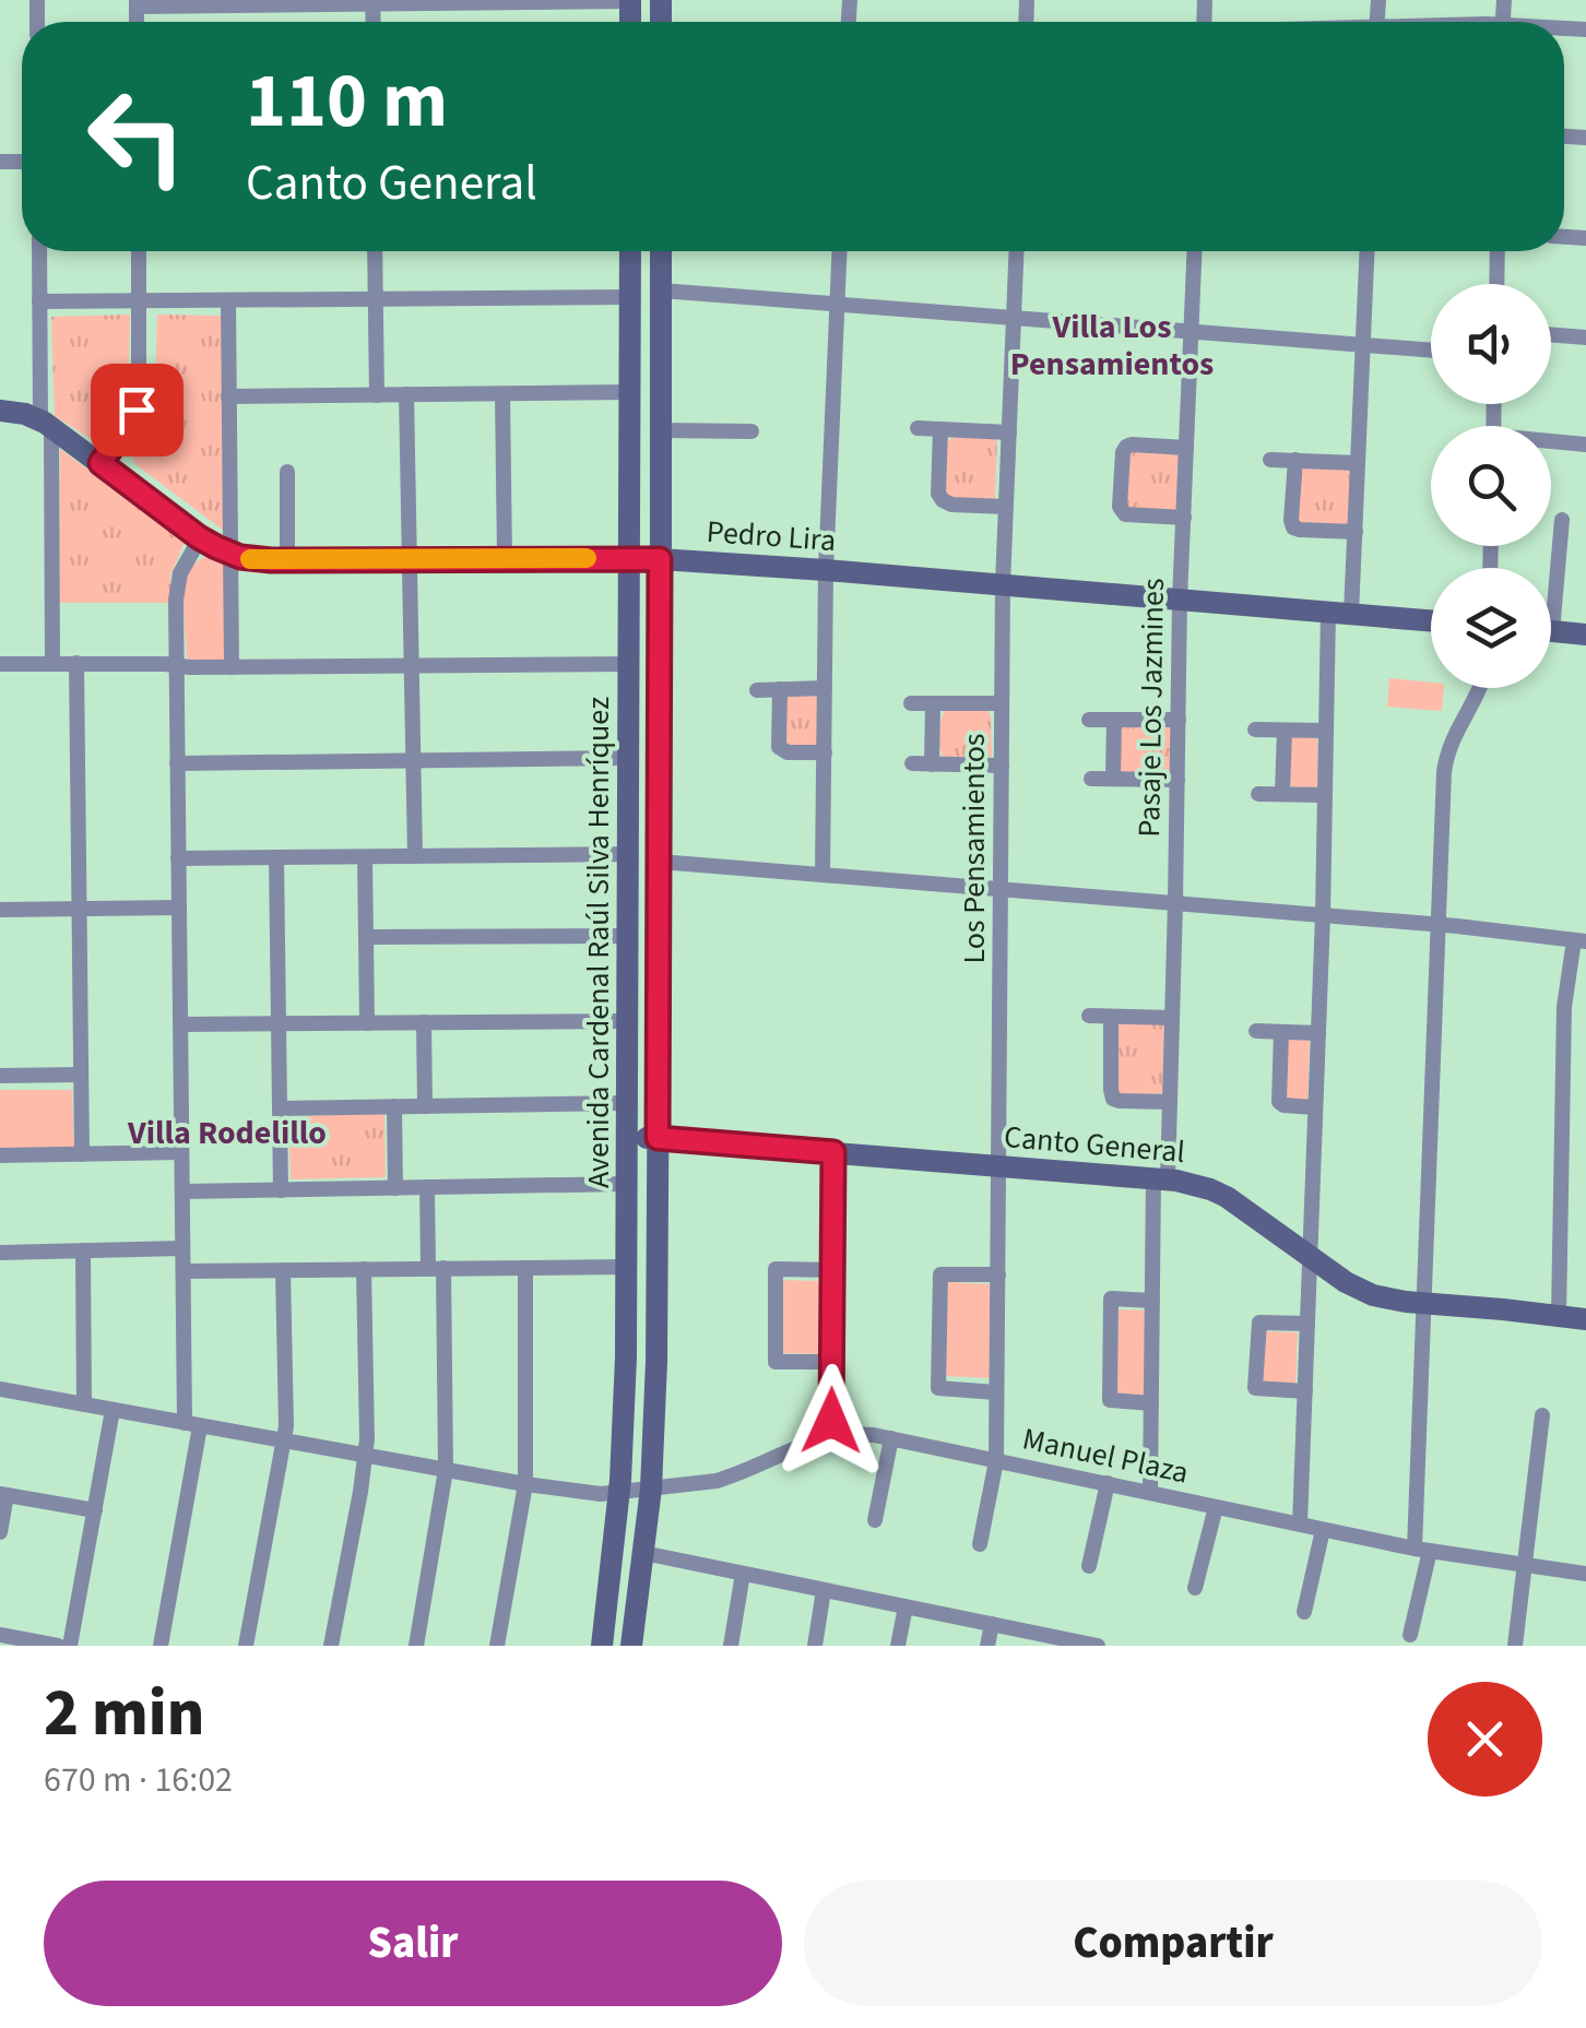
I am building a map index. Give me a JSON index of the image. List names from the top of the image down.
{
  "streets": {
    "main road": ["Pedro Lira", "Avenida Cardenal Raúl Silva Henríquez", "Canto General"],
    "street": ["Pasaje Los Jazmines", "Los Pensamientos", "Manuel Plaza"]
  },
  "crossings": [
    ["Pedro Lira", "Pasaje Los Jazmines"],
    ["Pedro Lira", "Los Pensamientos"],
    ["Pedro Lira", "Avenida Cardenal Raúl Silva Henríquez"],
    ["Pasaje Los Jazmines", "Canto General"],
    ["Pasaje Los Jazmines", "Manuel Plaza"],
    ["Los Pensamientos", "Canto General"],
    ["Los Pensamientos", "Manuel Plaza"],
    ["Avenida Cardenal Raúl Silva Henríquez", "Canto General"],
    ["Avenida Cardenal Raúl Silva Henríquez", "Manuel Plaza"]
  ],
  "districts": ["Villa Los Pensamientos", "Villa Rodelillo"],
  "page": {
    "turn": ["110 m", "Canto General"],
    "heading": ["2 min", "670 m · 16:02"],
    "buttons": ["Salir", "Compartir"]
  }
}
